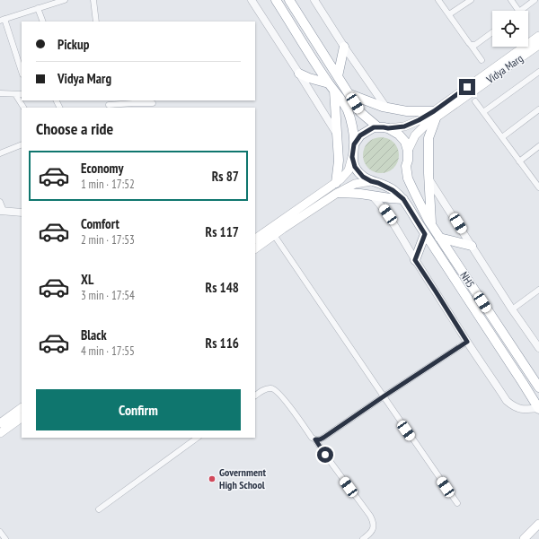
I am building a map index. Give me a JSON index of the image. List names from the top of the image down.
{
  "streets": {
    "highway": ["NH5"],
    "main road": ["Vidya Marg"]
  },
  "crossings": [
    ["Vidya Marg", "NH5"]
  ],
  "places": ["Government High School"],
  "page": {
    "banner": ["Pickup", "Vidya Marg"],
    "heading": "Choose a ride",
    "list": [
      {
        "name": "Economy",
        "note": "1 min · 17:52",
        "value": "Rs 87"
      },
      {
        "name": "Comfort",
        "note": "2 min · 17:53",
        "value": "Rs 117"
      },
      {
        "name": "XL",
        "note": "3 min · 17:54",
        "value": "Rs 148"
      },
      {
        "name": "Black",
        "note": "4 min · 17:55",
        "value": "Rs 116"
      }
    ],
    "buttons": "Confirm"
  }
}
